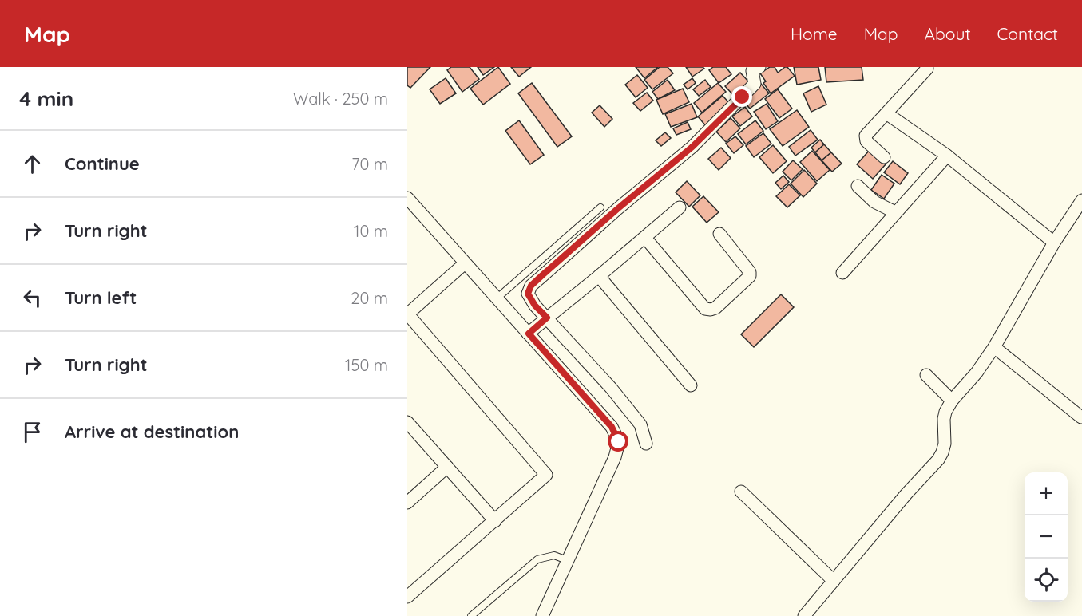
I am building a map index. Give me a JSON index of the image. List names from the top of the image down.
{
  "page": {
    "header": "Map",
    "nav": [
      "Home",
      "Map",
      "About",
      "Contact"
    ],
    "heading": ["4 min", "Walk · 250 m"],
    "list": [
      ["Continue", "70 m"],
      ["Turn right", "10 m"],
      ["Turn left", "20 m"],
      ["Turn right", "150 m"],
      "Arrive at destination"
    ],
    "map_buttons": ["+", "−"]
  }
}
